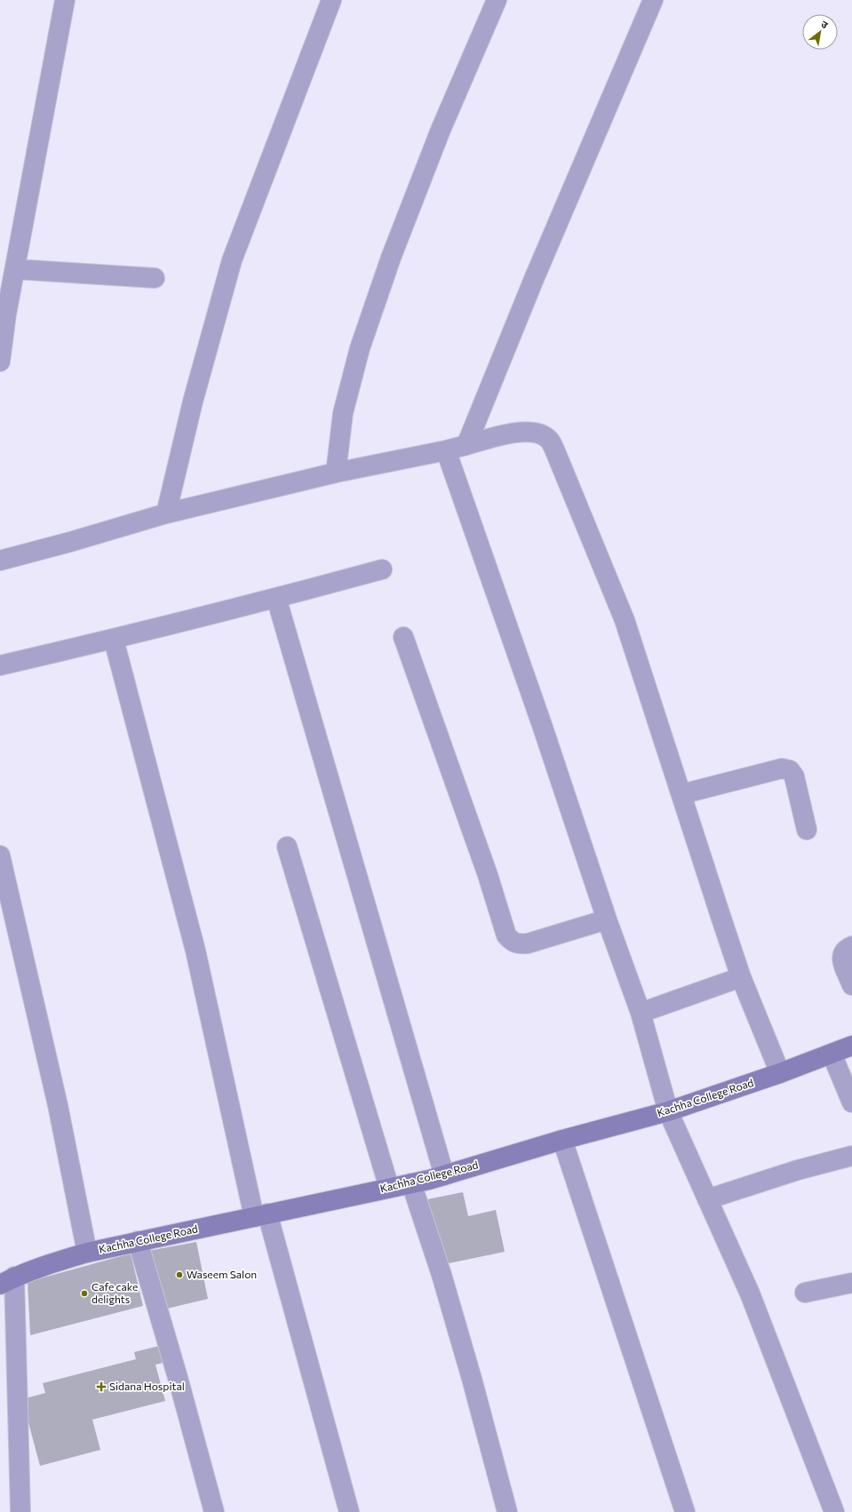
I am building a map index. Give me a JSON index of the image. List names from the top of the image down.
{
  "streets": {
    "street": ["Kachha College Road"]
  },
  "places": {
    "other": ["Waseem Salon", "Cafe cake delights"],
    "health": ["Sidana Hospital"]
  },
  "north": "top right"
}
